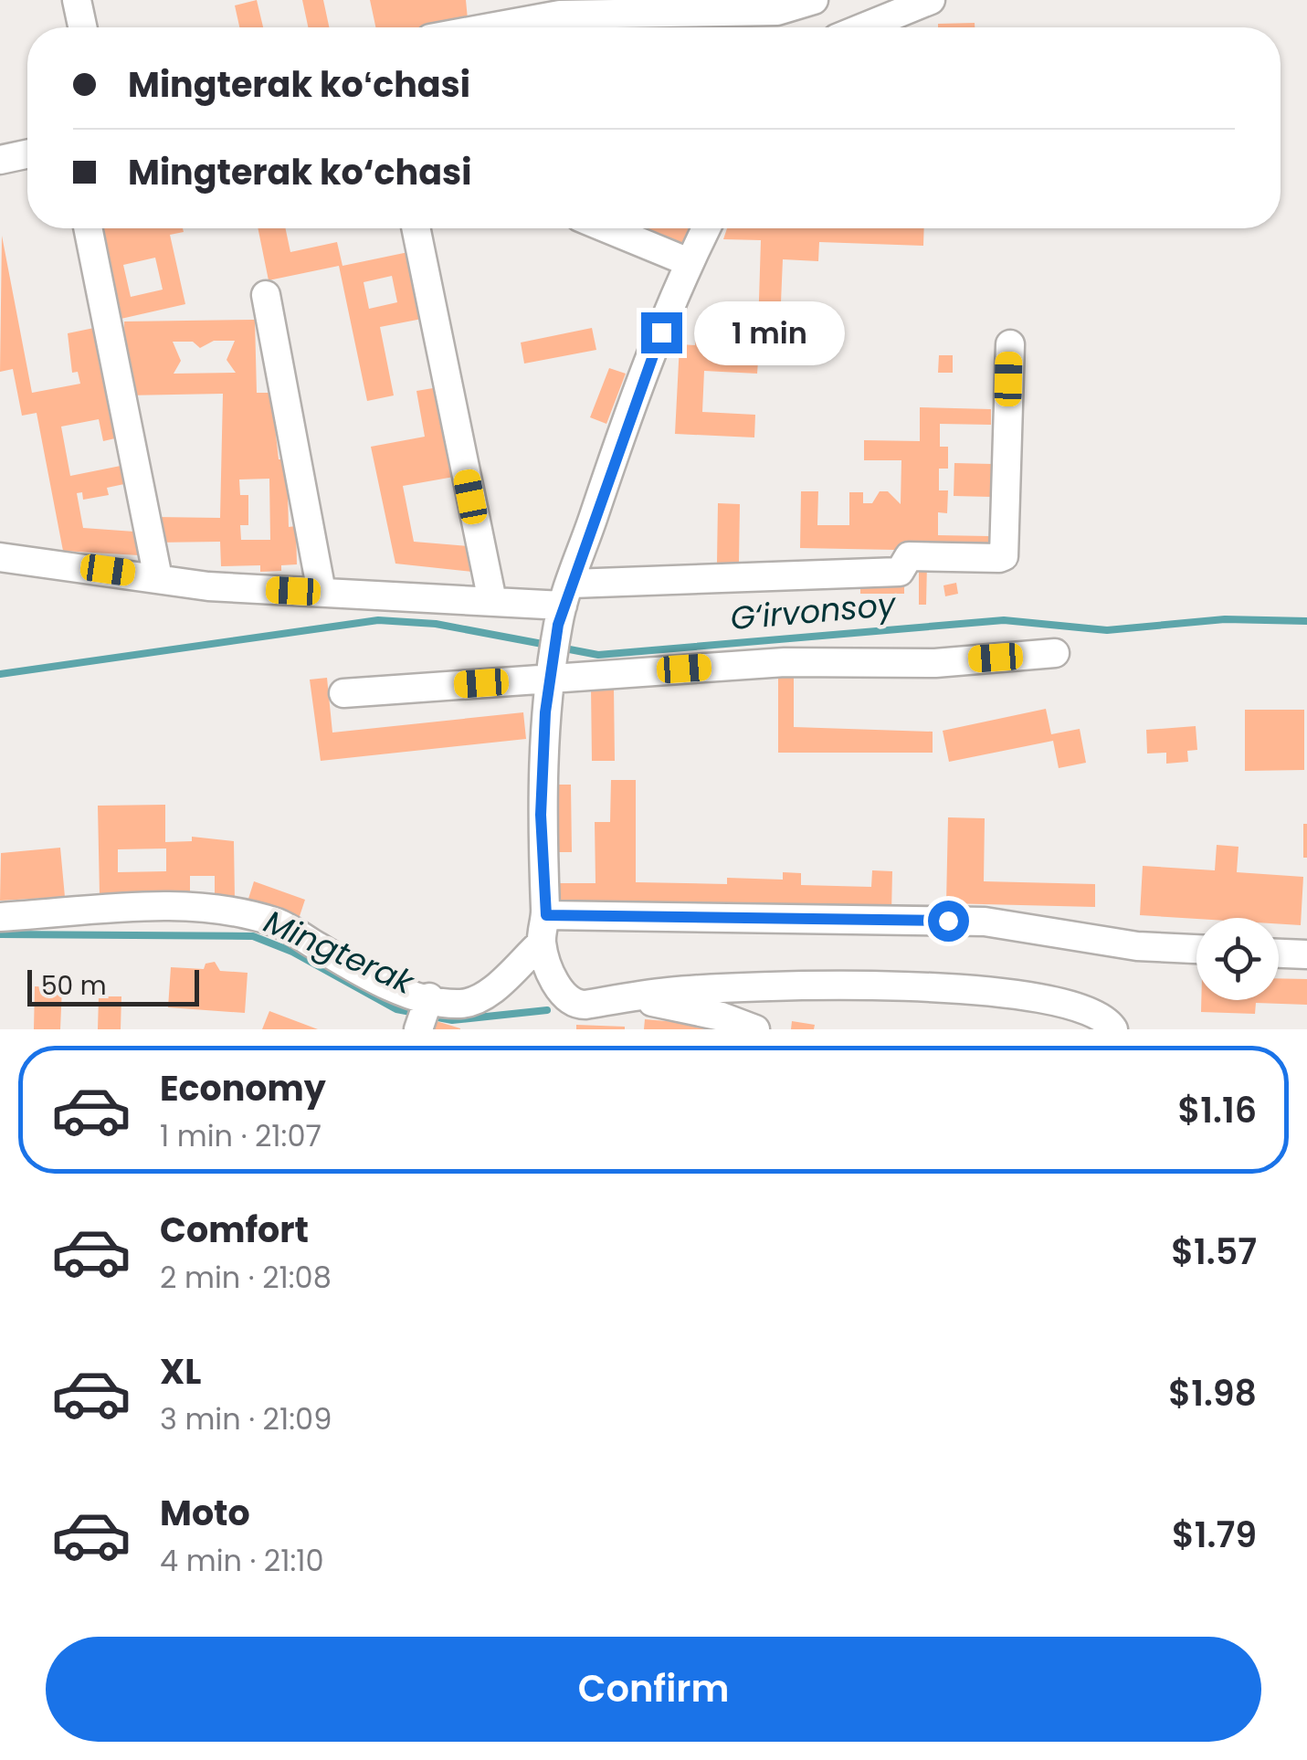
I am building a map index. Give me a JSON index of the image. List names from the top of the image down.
{
  "water": ["G‘irvonsoy", "Mingterak"],
  "scale_bar": "50 m",
  "page": {
    "banner": ["Mingterak koʻchasi", "Mingterak ko‘chasi"],
    "bubble": "1 min",
    "scale": "50 m",
    "list": [
      {
        "name": "Economy",
        "note": "1 min · 21:07",
        "value": "$1.16"
      },
      {
        "name": "Comfort",
        "note": "2 min · 21:08",
        "value": "$1.57"
      },
      {
        "name": "XL",
        "note": "3 min · 21:09",
        "value": "$1.98"
      },
      {
        "name": "Moto",
        "note": "4 min · 21:10",
        "value": "$1.79"
      }
    ],
    "buttons": "Confirm"
  }
}
